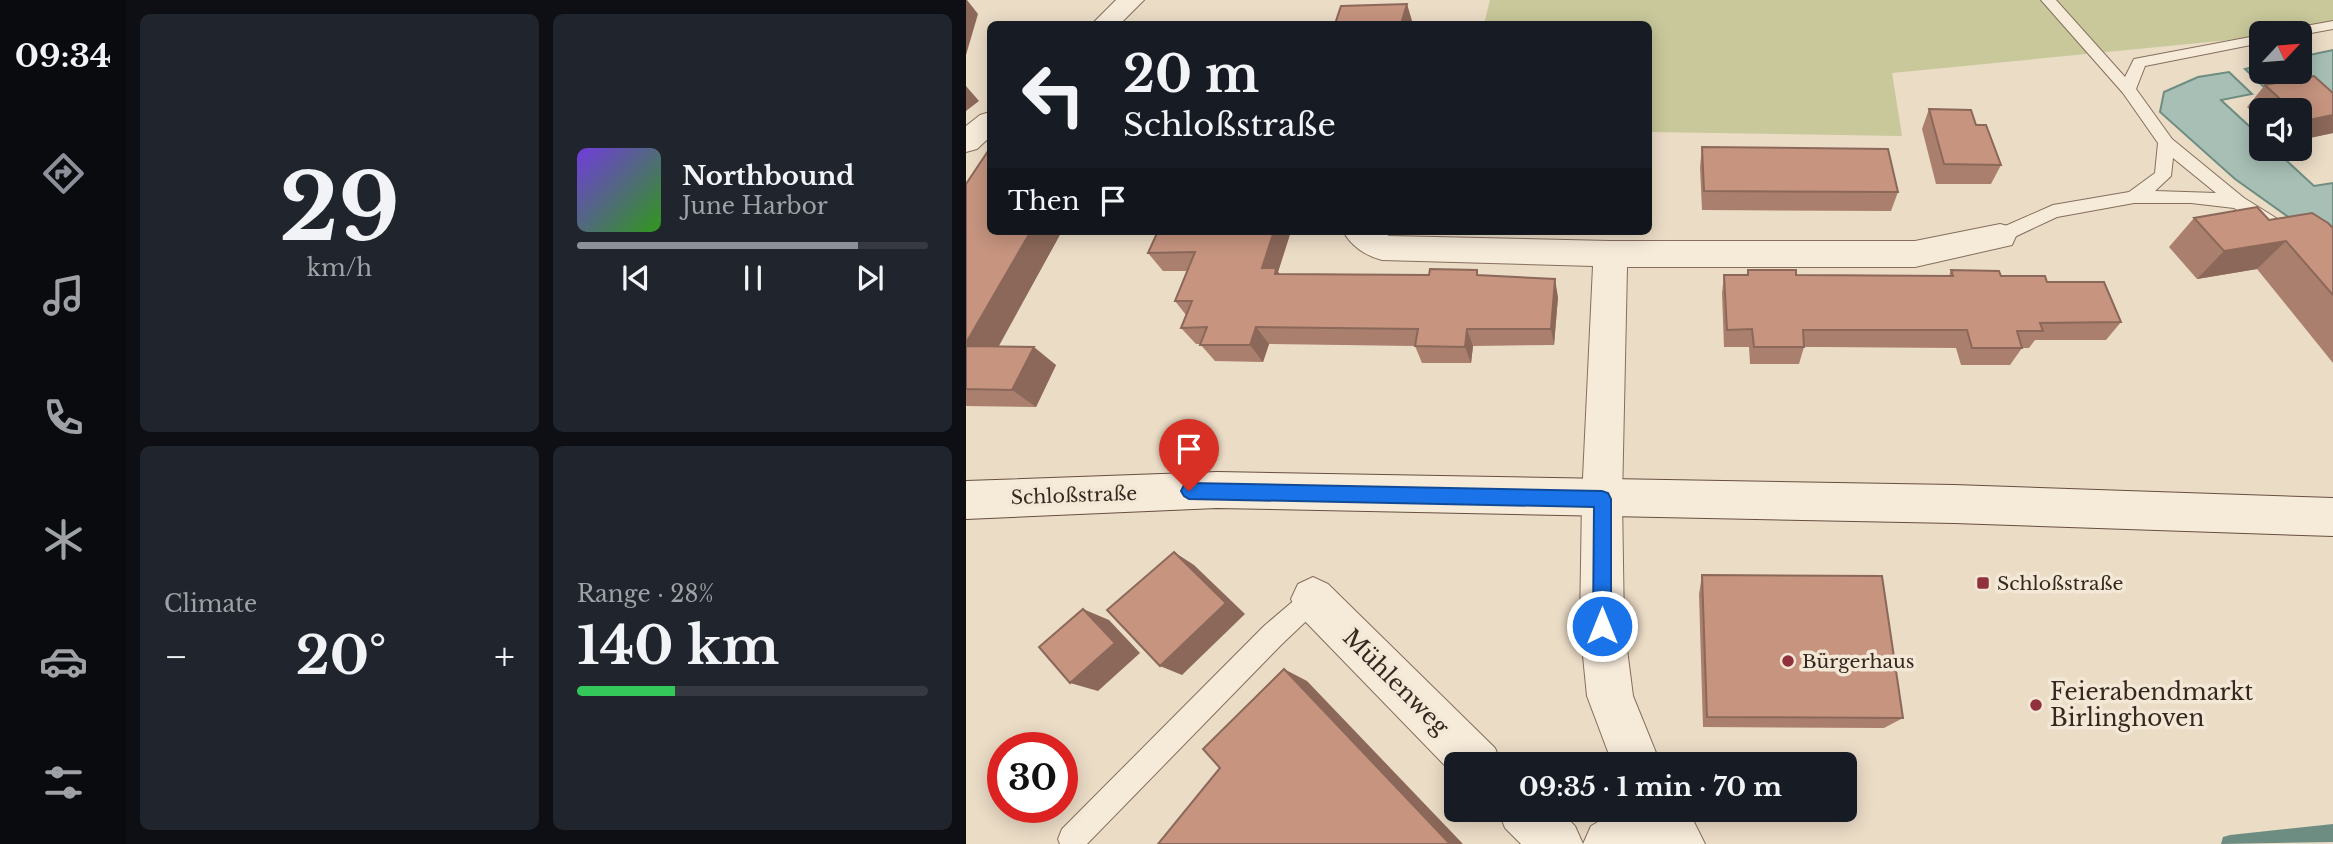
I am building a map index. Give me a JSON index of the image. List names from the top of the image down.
{
  "streets": {
    "street": ["Schloßstraße", "Mühlenweg"]
  },
  "places": {
    "transit": ["Schloßstraße"],
    "other": ["Bürgerhaus", "Feierabendmarkt Birlinghoven"]
  },
  "north": "top right",
  "page": {
    "tabs": "09:34",
    "tile": [
      ["29", "km/h"],
      "Climate",
      ["Range · 28%", "140 km"]
    ],
    "turn": ["20 m", "Schloßstraße"],
    "song": ["Northbound", "June Harbor"],
    "then": "Then",
    "heat": ["−", "20°", "+"],
    "limit": "30",
    "trip": "09:35 · 1 min · 70 m"
  }
}
